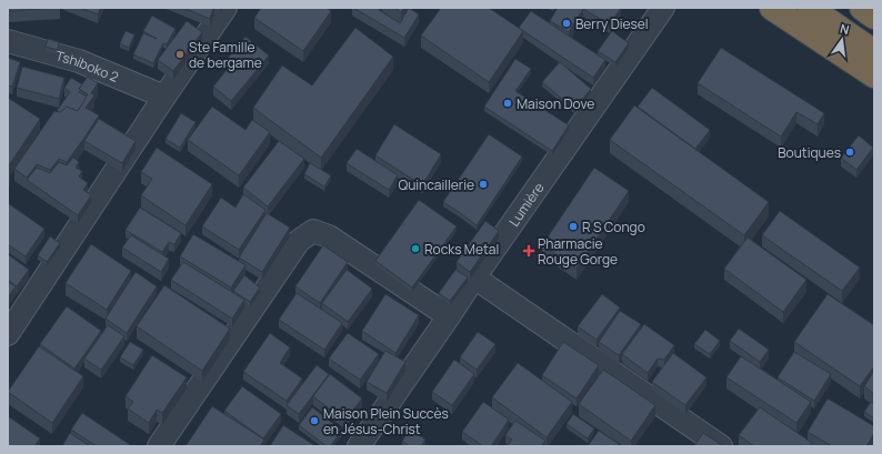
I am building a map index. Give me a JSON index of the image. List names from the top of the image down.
{
  "streets": {
    "street": ["Tshiboko 2", "Lumière"]
  },
  "places": {
    "other": [
      "Berry Diesel",
      "Ste Famille de bergame",
      "Maison Dove",
      "Boutiques",
      "Quincaillerie",
      "R S Congo",
      "Rocks Metal",
      "Maison Plein Succès en Jésus-Christ"
    ],
    "health": ["Pharmacie Rouge Gorge"]
  },
  "north": "top"
}
